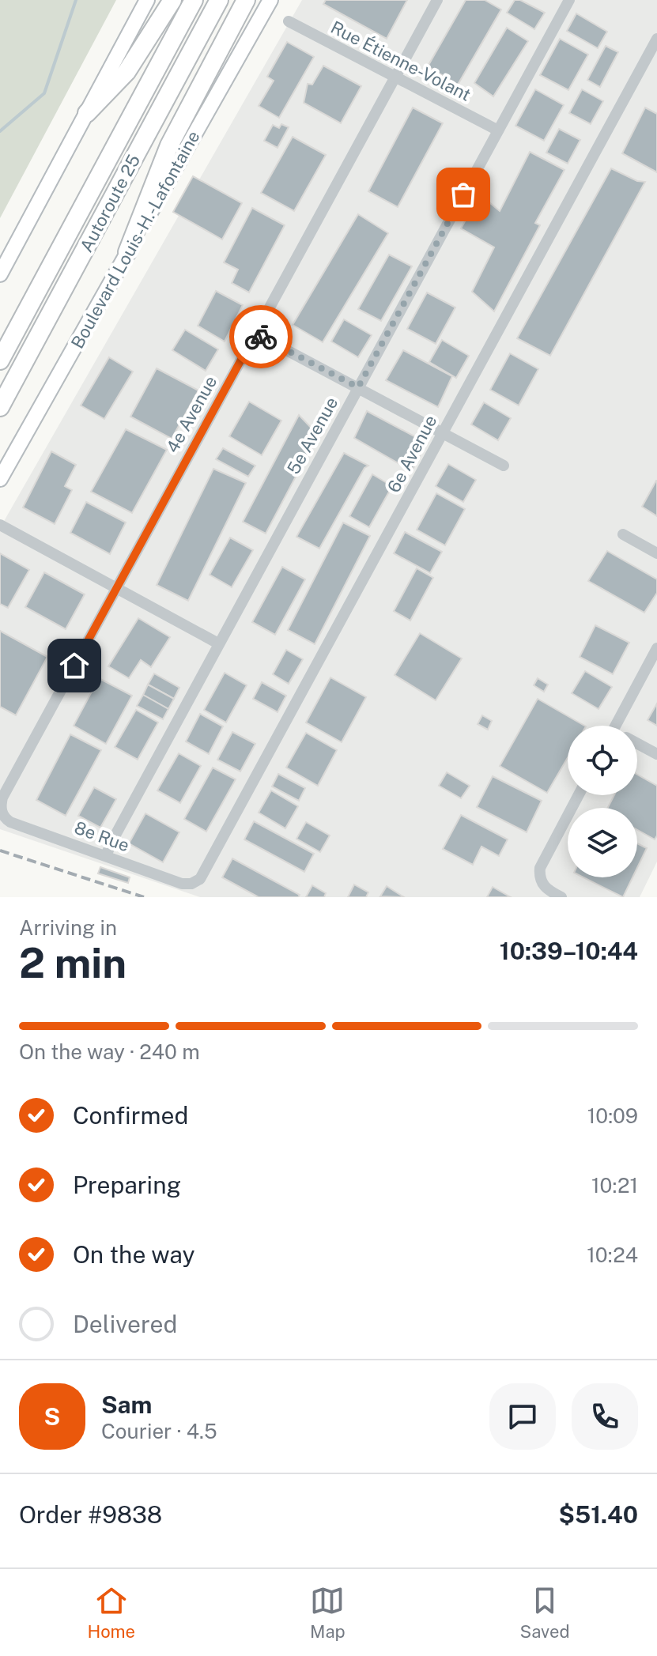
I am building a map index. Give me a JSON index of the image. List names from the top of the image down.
{
  "streets": {
    "highway": ["Autoroute 25"],
    "main road": ["Boulevard Louis-H.-Lafontaine"],
    "street": [
      "Rue Étienne-Volant",
      "4e Avenue",
      "5e Avenue",
      "6e Avenue",
      "8e Rue"
    ]
  },
  "crossings": [
    ["Rue Étienne-Volant", "4e Avenue"],
    ["Rue Étienne-Volant", "5e Avenue"],
    ["4e Avenue", "8e Rue"],
    ["5e Avenue", "8e Rue"],
    ["6e Avenue", "8e Rue"]
  ],
  "page": {
    "heading": ["2 min", "Arriving in", "10:39–10:44"],
    "panel": [
      "Sam",
      "Courier · 4.5",
      "Order #9838",
      "$51.40"
    ],
    "bar": "On the way · 240 m",
    "list": [
      ["Confirmed", "10:09"],
      ["Preparing", "10:21"],
      ["On the way", "10:24"],
      "Delivered"
    ],
    "round": "S",
    "tabs": ["Home", "Map", "Saved"]
  }
}
